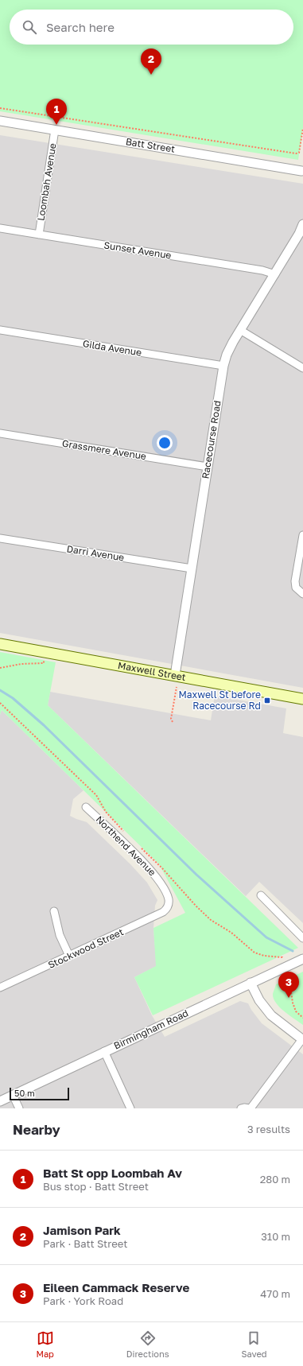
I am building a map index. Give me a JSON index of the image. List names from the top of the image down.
{
  "streets": {
    "main road": ["Maxwell Street"],
    "street": [
      "Batt Street",
      "Loombah Avenue",
      "Sunset Avenue",
      "Gilda Avenue",
      "Racecourse Road",
      "Grassmere Avenue",
      "Darri Avenue",
      "Northend Avenue",
      "Stockwood Street",
      "Birmingham Road"
    ]
  },
  "crossings": [
    ["Batt Street", "Loombah Avenue"],
    ["Loombah Avenue", "Sunset Avenue"],
    ["Sunset Avenue", "Racecourse Road"],
    ["Gilda Avenue", "Racecourse Road"],
    ["Racecourse Road", "Grassmere Avenue"],
    ["Racecourse Road", "Darri Avenue"],
    ["Racecourse Road", "Maxwell Street"],
    ["Northend Avenue", "Stockwood Street"]
  ],
  "places": {
    "transit": ["Maxwell St before Racecourse Rd"]
  },
  "scale_bar": "50 m",
  "page": {
    "search": "Search here",
    "pins": ["2", "1", "3"],
    "scale": "50 m",
    "heading": ["Nearby", "3 results"],
    "list": [
      {
        "mark": "1",
        "name": "Batt St opp Loombah Av",
        "note": "Bus stop · Batt Street",
        "value": "280 m"
      },
      {
        "mark": "2",
        "name": "Jamison Park",
        "note": "Park · Batt Street",
        "value": "310 m"
      },
      {
        "mark": "3",
        "name": "Eileen Cammack Reserve",
        "note": "Park · York Road",
        "value": "470 m"
      }
    ],
    "nav": ["Map", "Directions", "Saved"]
  }
}
